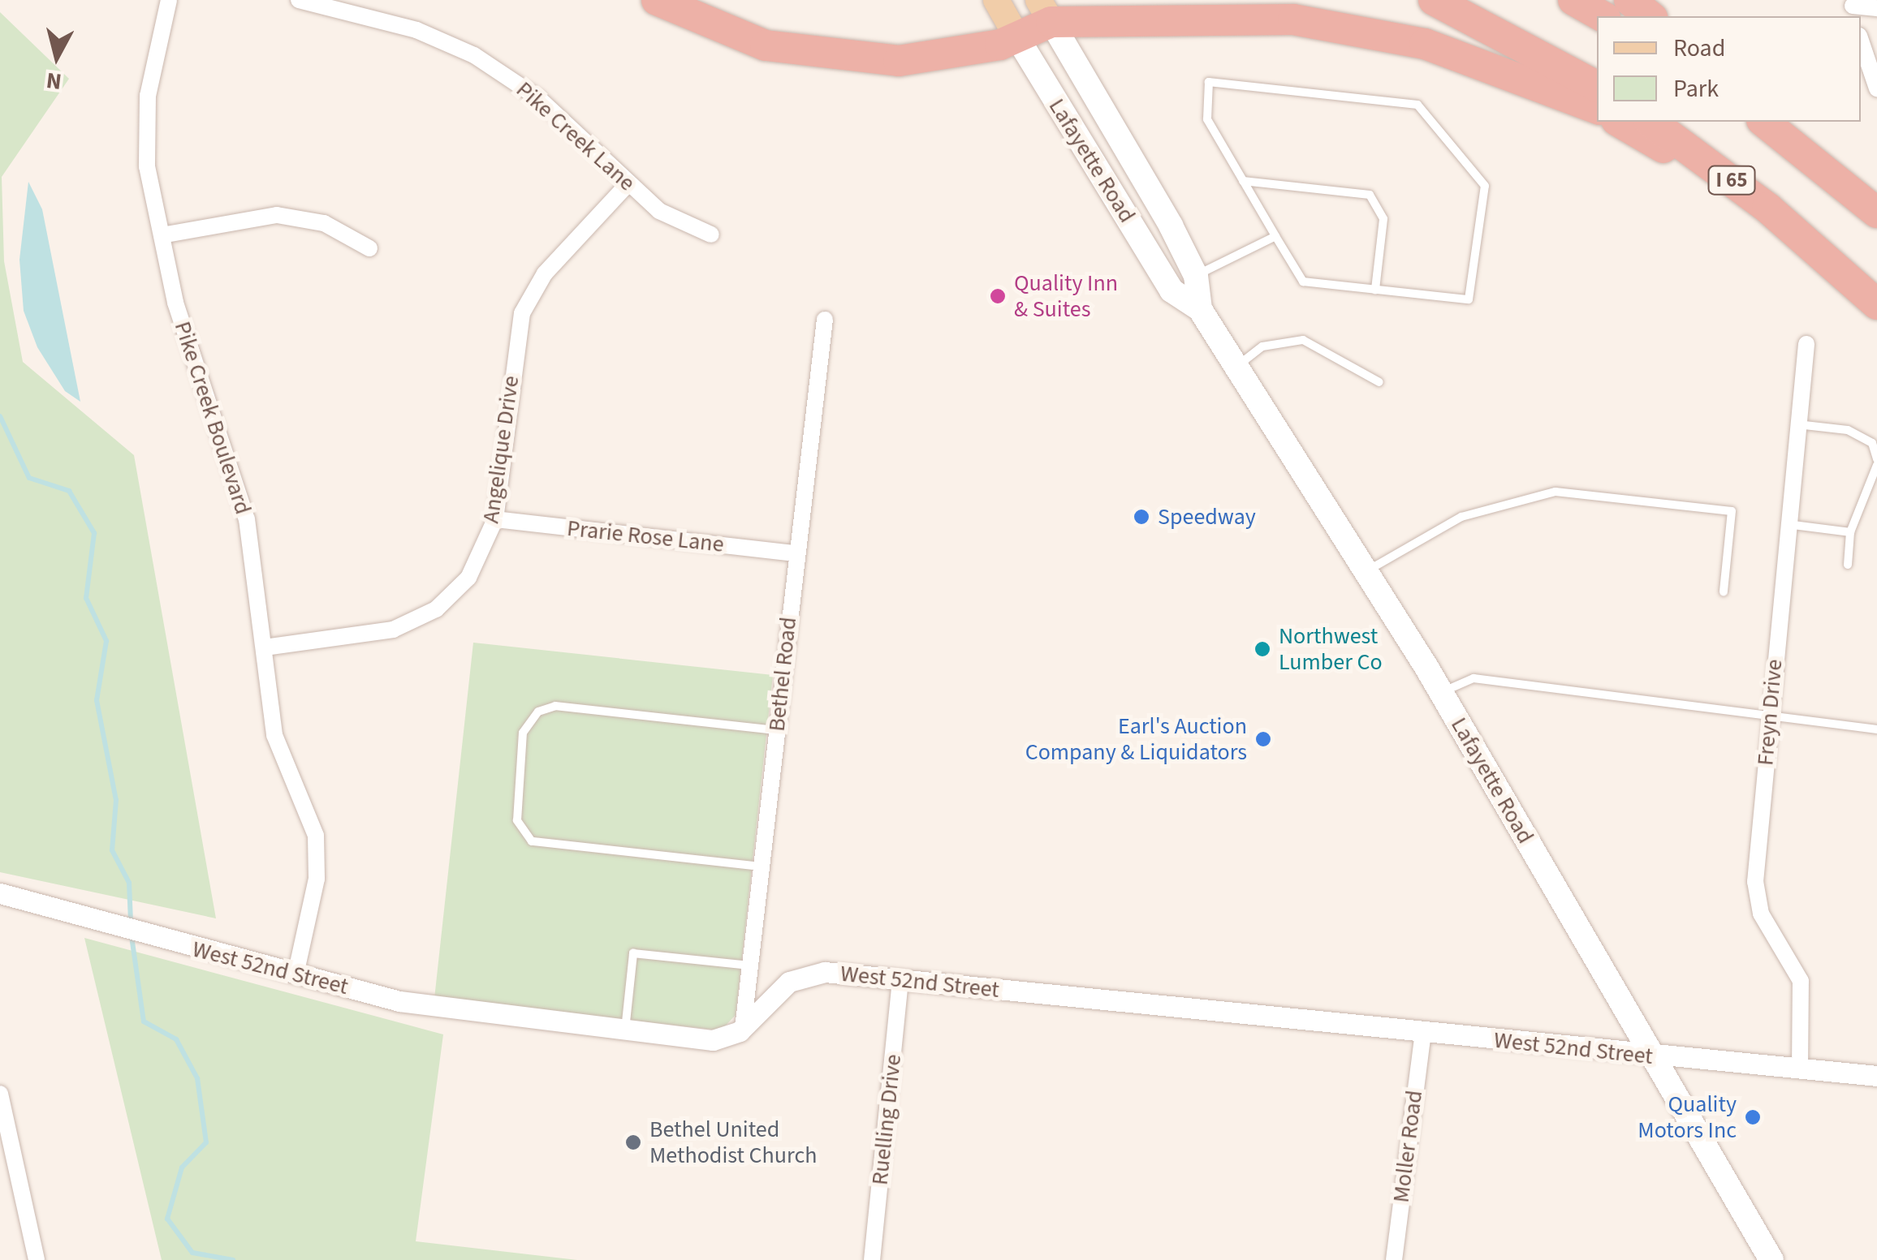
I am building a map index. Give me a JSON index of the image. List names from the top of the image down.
{
  "streets": {
    "highway": ["I 65"],
    "main road": ["Lafayette Road"],
    "street": [
      "Pike Creek Lane",
      "Pike Creek Boulevard",
      "Angelique Drive",
      "Prarie Rose Lane",
      "Bethel Road",
      "Freyn Drive",
      "West 52nd Street",
      "Ruelling Drive",
      "Moller Road"
    ]
  },
  "crossings": [
    ["Pike Creek Lane", "Angelique Drive"],
    ["Lafayette Road", "West 52nd Street"],
    ["Pike Creek Boulevard", "Angelique Drive"],
    ["Pike Creek Boulevard", "West 52nd Street"],
    ["Angelique Drive", "Prarie Rose Lane"],
    ["Prarie Rose Lane", "Bethel Road"],
    ["Bethel Road", "West 52nd Street"],
    ["Freyn Drive", "West 52nd Street"],
    ["West 52nd Street", "Ruelling Drive"],
    ["West 52nd Street", "Moller Road"]
  ],
  "places": [
    "Quality Inn & Suites",
    "Speedway",
    "Northwest Lumber Co",
    "Earl's Auction Company & Liquidators",
    "Quality Motors Inc",
    "Bethel United Methodist Church"
  ],
  "legend": ["Road", "Park"],
  "north": "bottom"
}
